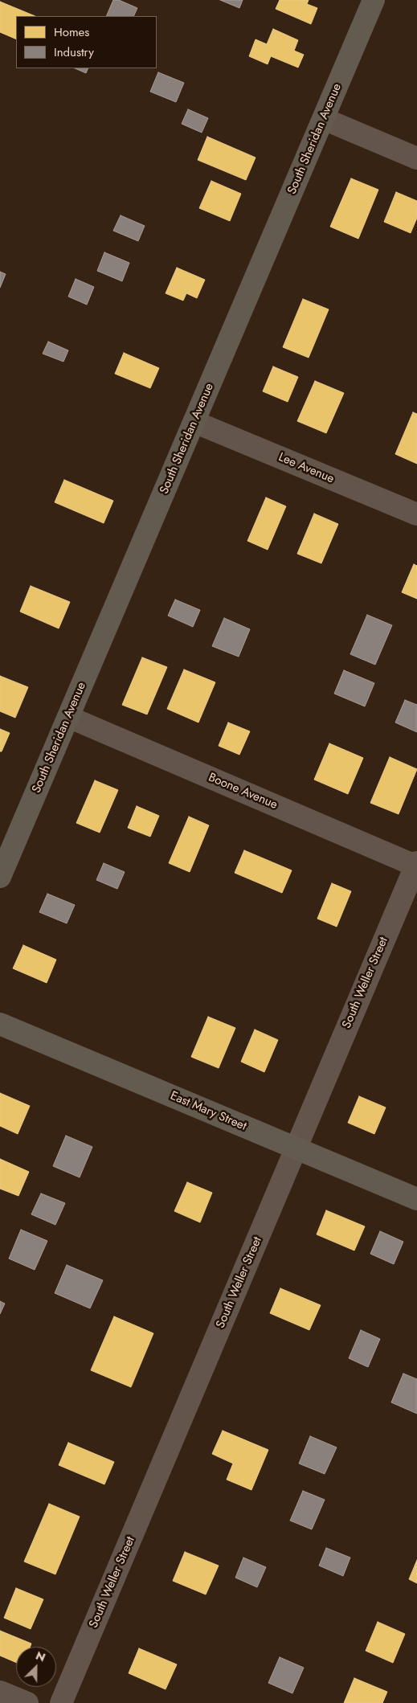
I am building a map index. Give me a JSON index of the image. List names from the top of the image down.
{
  "streets": {
    "street": [
      "South Sheridan Avenue",
      "Lee Avenue",
      "Boone Avenue",
      "South Weller Street",
      "East Mary Street"
    ]
  },
  "crossings": [
    ["South Sheridan Avenue", "Lee Avenue"],
    ["South Sheridan Avenue", "Boone Avenue"],
    ["Boone Avenue", "South Weller Street"],
    ["South Weller Street", "East Mary Street"]
  ],
  "legend": ["Homes", "Industry"],
  "north": "top right"
}
